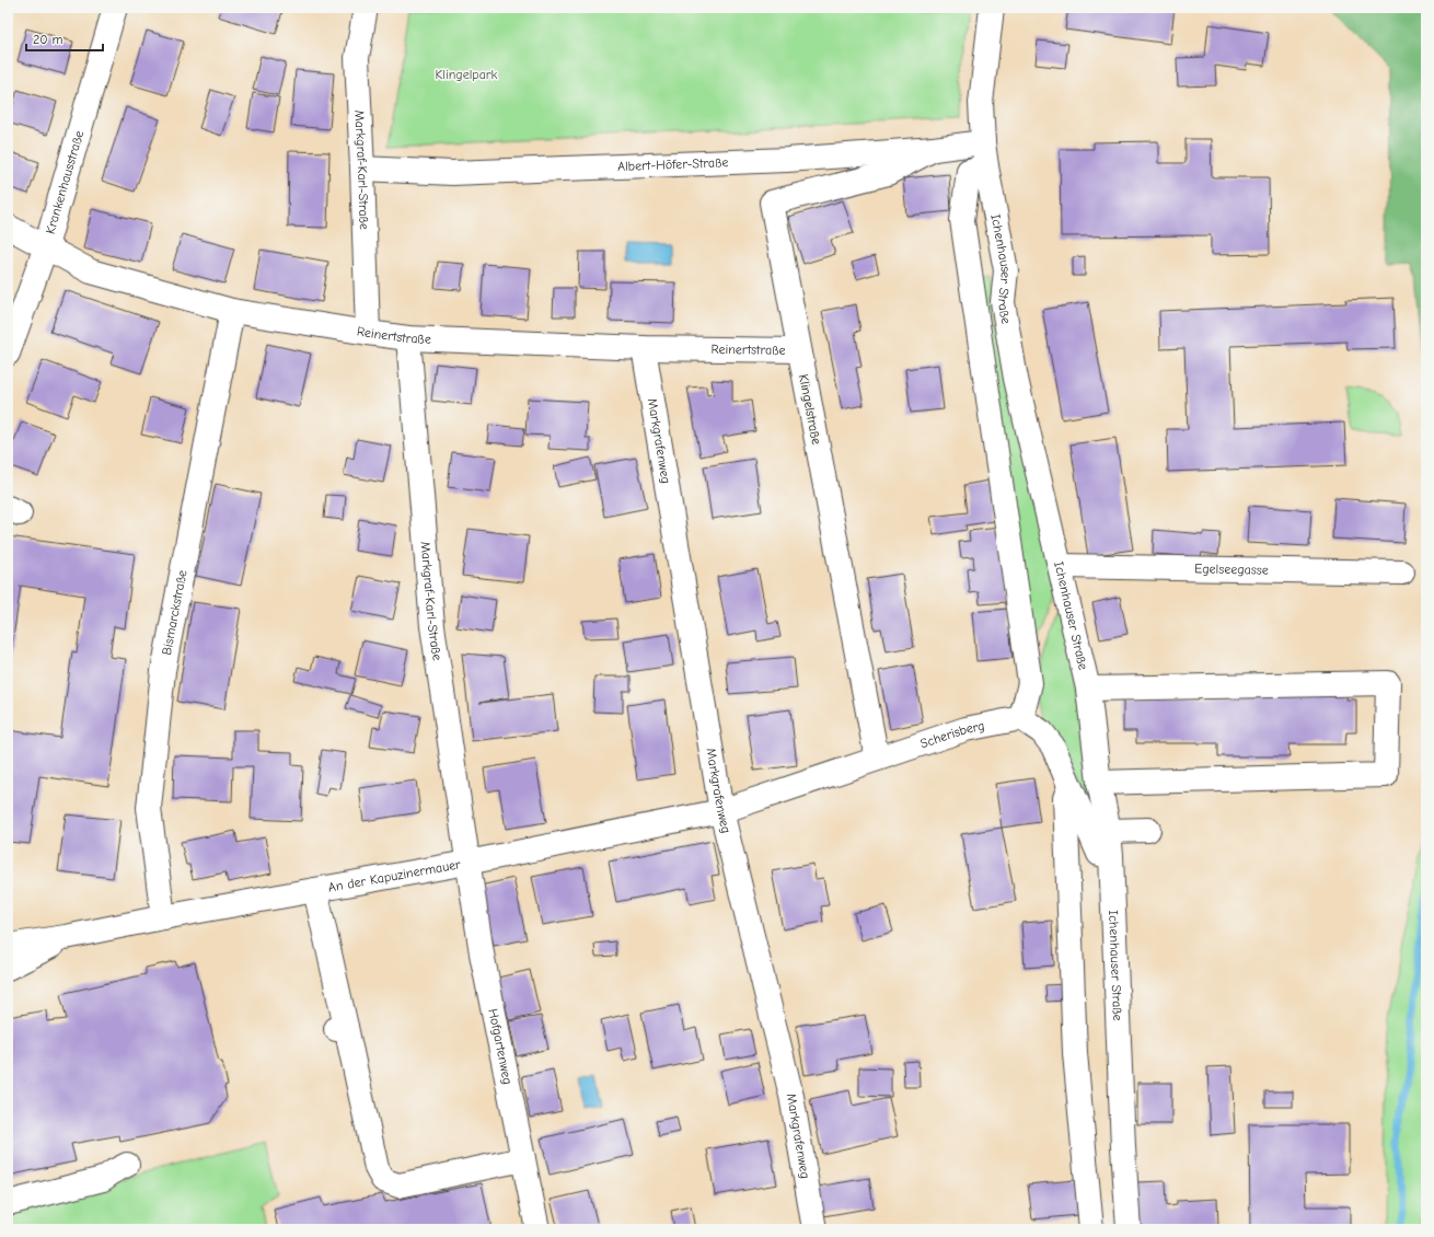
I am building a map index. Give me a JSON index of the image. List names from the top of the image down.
{
  "streets": {
    "street": [
      "Albert-Höfer-Straße",
      "Markgraf-Karl-Straße",
      "Krankenhausstraße",
      "Ichenhauser Straße",
      "Reinertstraße",
      "Klingelstraße",
      "Markgrafenweg",
      "Egelseegasse",
      "Bismarckstraße",
      "Scherisberg",
      "An der Kapuzinermauer",
      "Hofgartenweg"
    ]
  },
  "crossings": [
    ["Albert-Höfer-Straße", "Markgraf-Karl-Straße"],
    ["Albert-Höfer-Straße", "Ichenhauser Straße"],
    ["Albert-Höfer-Straße", "Klingelstraße"],
    ["Markgraf-Karl-Straße", "Reinertstraße"],
    ["Markgraf-Karl-Straße", "An der Kapuzinermauer"],
    ["Markgraf-Karl-Straße", "Hofgartenweg"],
    ["Krankenhausstraße", "Reinertstraße"],
    ["Ichenhauser Straße", "Egelseegasse"],
    ["Reinertstraße", "Klingelstraße"],
    ["Reinertstraße", "Markgrafenweg"],
    ["Reinertstraße", "Bismarckstraße"],
    ["Klingelstraße", "Scherisberg"],
    ["Markgrafenweg", "Scherisberg"],
    ["Markgrafenweg", "An der Kapuzinermauer"],
    ["Bismarckstraße", "An der Kapuzinermauer"],
    ["Scherisberg", "An der Kapuzinermauer"],
    ["An der Kapuzinermauer", "Hofgartenweg"]
  ],
  "parks": ["Klingelpark"],
  "scale_bar": "20 m"
}
